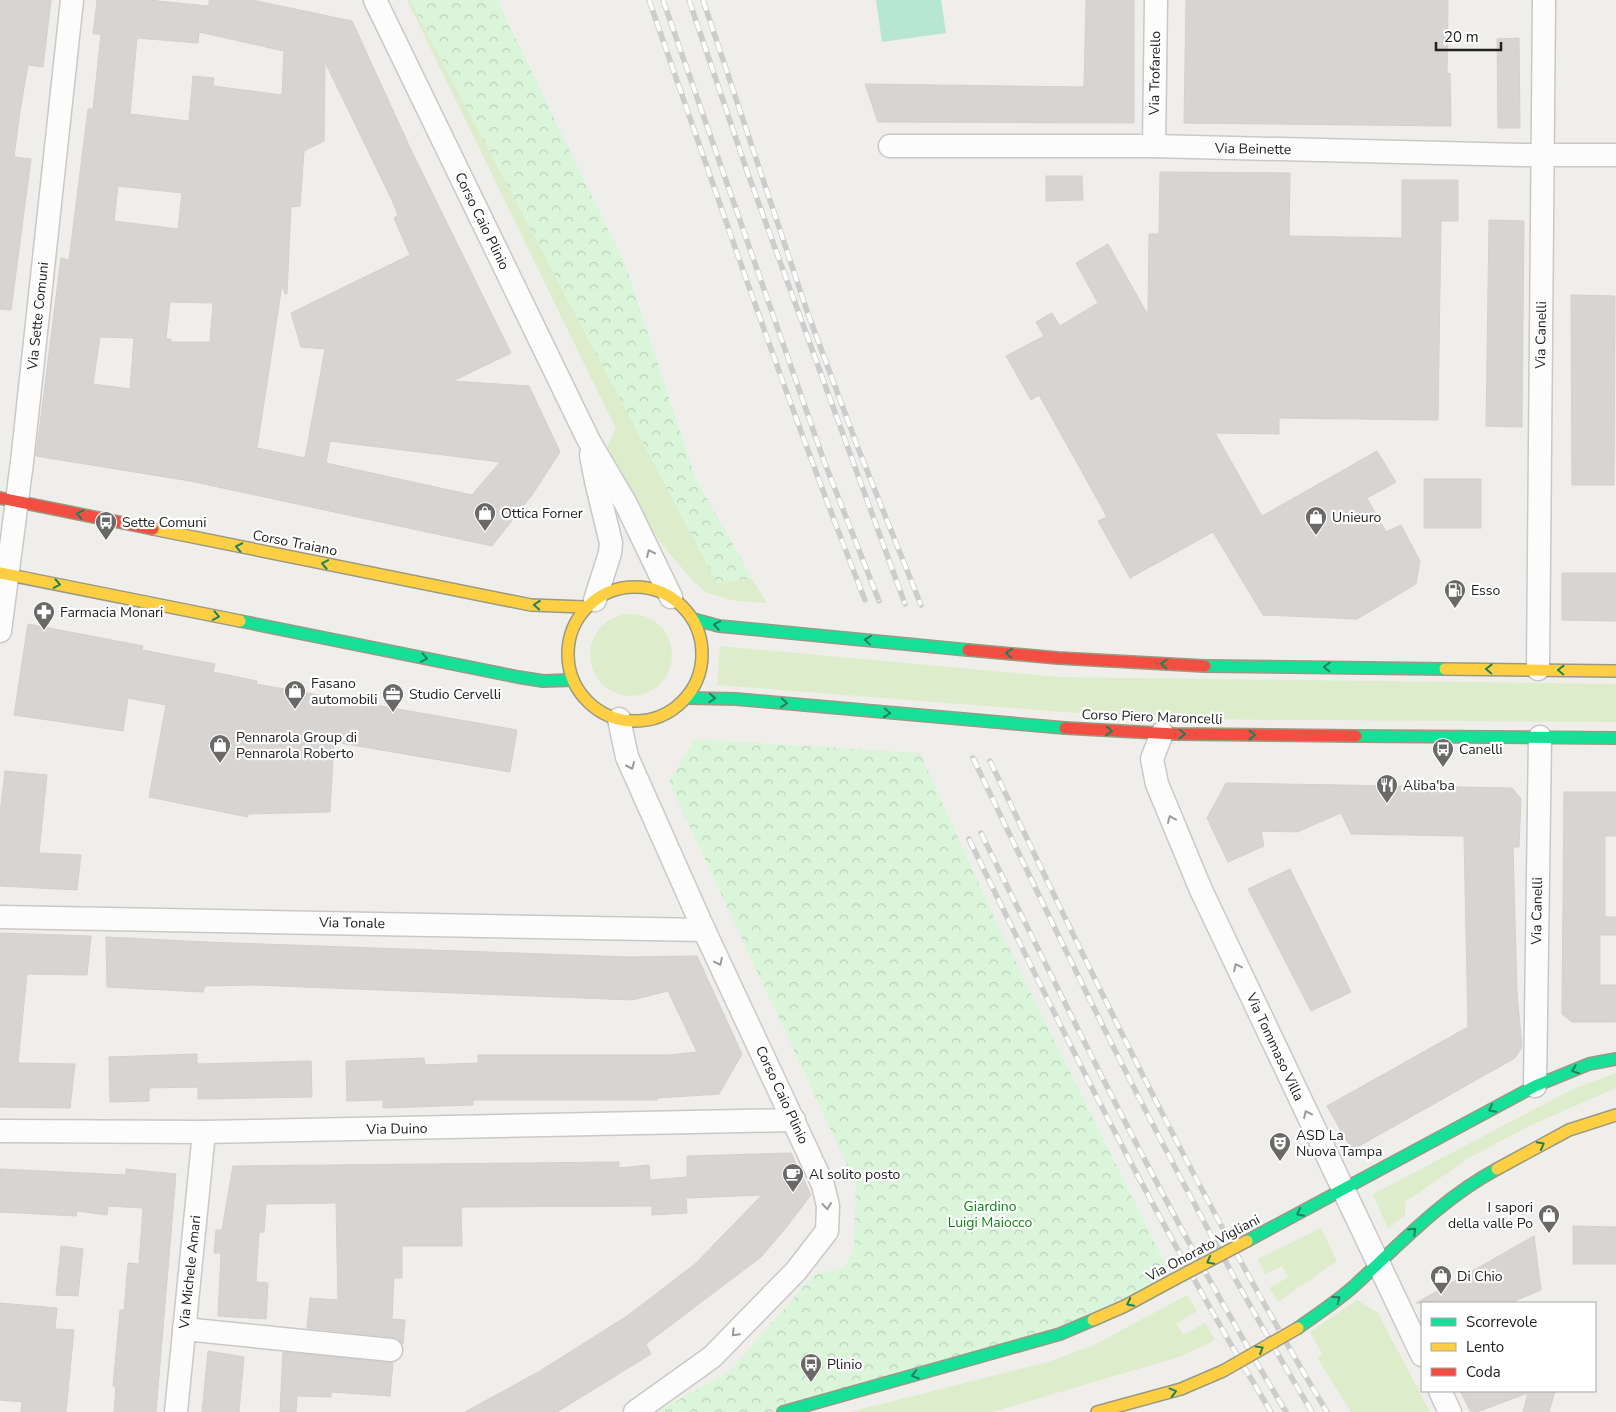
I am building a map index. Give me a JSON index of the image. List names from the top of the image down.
{
  "streets": {
    "main road": ["Corso Traiano", "Corso Piero Maroncelli", "Via Onorato Vigliani"],
    "street": [
      "Via Trofarello",
      "Via Beinette",
      "Corso Caio Plinio",
      "Via Sette Comuni",
      "Via Canelli",
      "Via Tonale",
      "Via Tommaso Villa",
      "Via Duino",
      "Via Michele Amari"
    ]
  },
  "crossings": [
    ["Via Trofarello", "Via Beinette"],
    ["Via Beinette", "Via Canelli"],
    ["Corso Caio Plinio", "Corso Traiano"],
    ["Corso Caio Plinio", "Corso Piero Maroncelli"],
    ["Corso Caio Plinio", "Via Tonale"],
    ["Corso Caio Plinio", "Via Duino"],
    ["Via Sette Comuni", "Corso Traiano"],
    ["Via Canelli", "Corso Piero Maroncelli"],
    ["Via Canelli", "Via Onorato Vigliani"],
    ["Corso Traiano", "Corso Piero Maroncelli"],
    ["Corso Piero Maroncelli", "Via Tommaso Villa"],
    ["Via Tommaso Villa", "Via Onorato Vigliani"],
    ["Via Duino", "Via Michele Amari"]
  ],
  "one_way": ["Via Tommaso Villa"],
  "parks": ["Giardino Luigi Maiocco"],
  "places": {
    "shop": [
      "Ottica Forner",
      "Unieuro",
      "Fasano automobili",
      "Pennarola Group di Pennarola Roberto",
      "I sapori della valle Po",
      "Di Chio"
    ],
    "bus stop": ["Sette Comuni", "Canelli", "Plinio"],
    "fuel station": ["Esso"],
    "pharmacy": ["Farmacia Monari"],
    "office": ["Studio Cervelli"],
    "restaurant": ["Aliba'ba"],
    "theatre": ["ASD La Nuova Tampa"],
    "cafe": ["Al solito posto"]
  },
  "legend": ["Scorrevole", "Lento", "Coda"],
  "scale_bar": "20 m"
}
